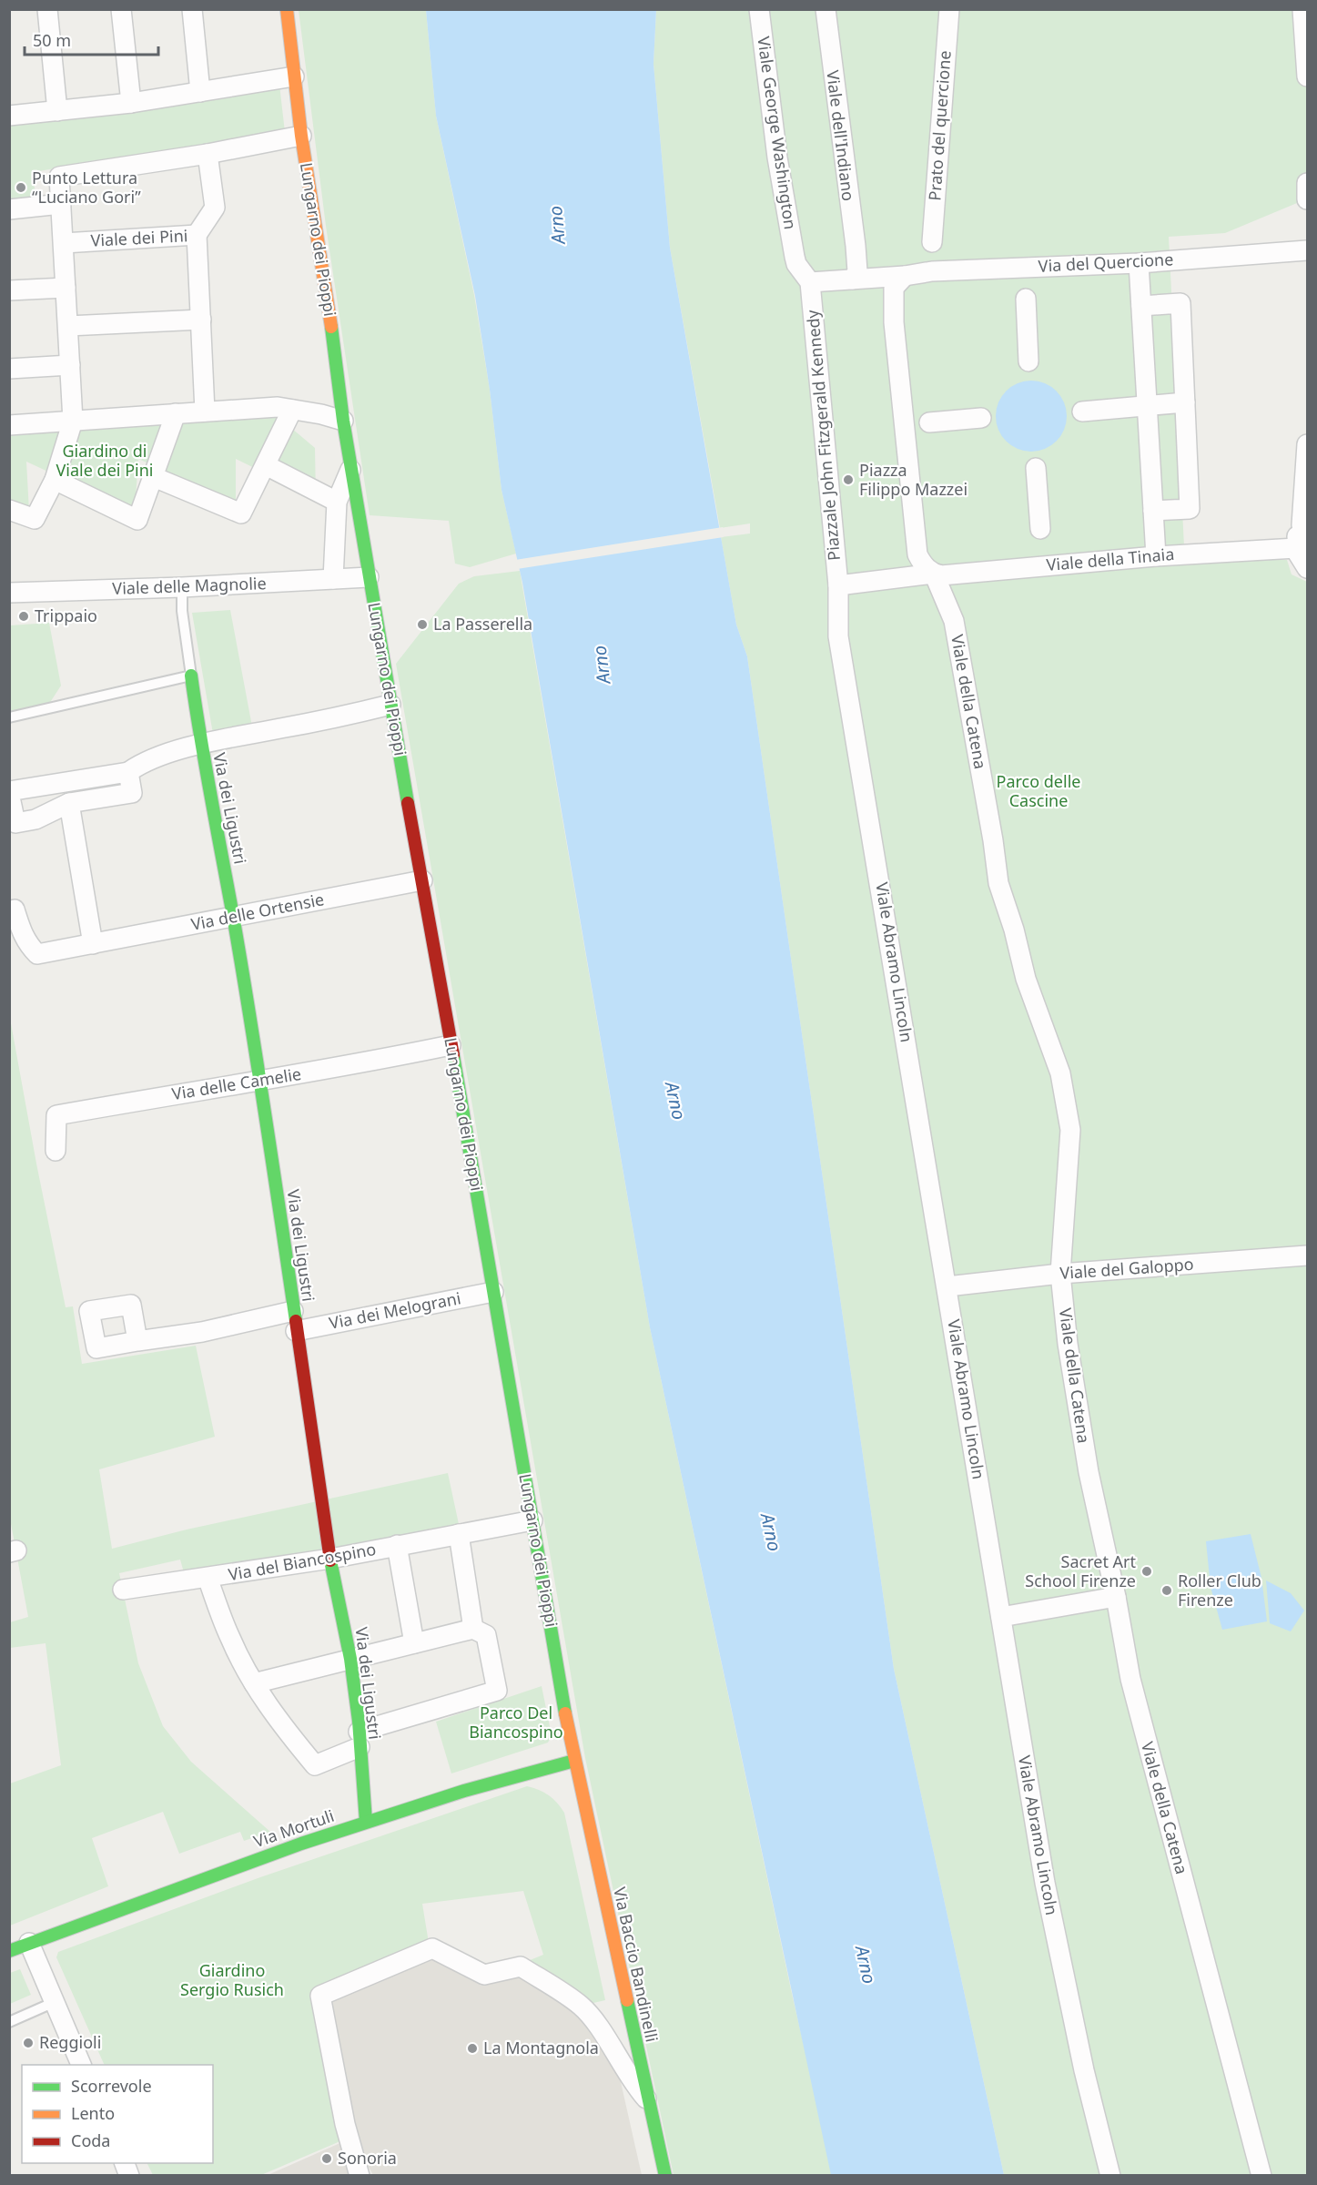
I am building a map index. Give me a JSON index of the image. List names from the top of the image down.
{
  "streets": {
    "street": [
      "Prato del quercione",
      "Viale George Washington",
      "Viale dell'Indiano",
      "Viale dei Pini",
      "Lungarno dei Pioppi",
      "Via del Quercione",
      "Piazzale John Fitzgerald Kennedy",
      "Viale della Tinaia",
      "Viale delle Magnolie",
      "Viale della Catena",
      "Via dei Ligustri",
      "Via delle Ortensie",
      "Viale Abramo Lincoln",
      "Via delle Camelie",
      "Viale del Galoppo",
      "Via dei Melograni",
      "Via del Biancospino",
      "Via Mortuli",
      "Via Baccio Bandinelli"
    ]
  },
  "crossings": [
    ["Viale George Washington", "Piazzale John Fitzgerald Kennedy"],
    ["Lungarno dei Pioppi", "Viale delle Magnolie"],
    ["Lungarno dei Pioppi", "Via delle Ortensie"],
    ["Lungarno dei Pioppi", "Via delle Camelie"],
    ["Lungarno dei Pioppi", "Via dei Melograni"],
    ["Lungarno dei Pioppi", "Via del Biancospino"],
    ["Lungarno dei Pioppi", "Via Mortuli"],
    ["Lungarno dei Pioppi", "Via Baccio Bandinelli"],
    ["Piazzale John Fitzgerald Kennedy", "Viale Abramo Lincoln"],
    ["Viale della Tinaia", "Viale della Catena"],
    ["Viale della Catena", "Viale del Galoppo"],
    ["Via dei Ligustri", "Via delle Ortensie"],
    ["Via dei Ligustri", "Via delle Camelie"],
    ["Via dei Ligustri", "Via dei Melograni"],
    ["Via dei Ligustri", "Via del Biancospino"],
    ["Via dei Ligustri", "Via Mortuli"],
    ["Viale Abramo Lincoln", "Viale del Galoppo"],
    ["Via Mortuli", "Via Baccio Bandinelli"]
  ],
  "water": ["Arno"],
  "parks": [
    "Giardino di Viale dei Pini",
    "Parco delle Cascine",
    "Parco Del Biancospino",
    "Giardino Sergio Rusich"
  ],
  "places": [
    "Punto Lettura “Luciano Gori”",
    "Piazza Filippo Mazzei",
    "Trippaio",
    "La Passerella",
    "Sacret Art School Firenze",
    "Roller Club Firenze",
    "Reggioli",
    "La Montagnola",
    "Sonoria"
  ],
  "legend": ["Scorrevole", "Lento", "Coda"],
  "scale_bar": "50 m"
}
